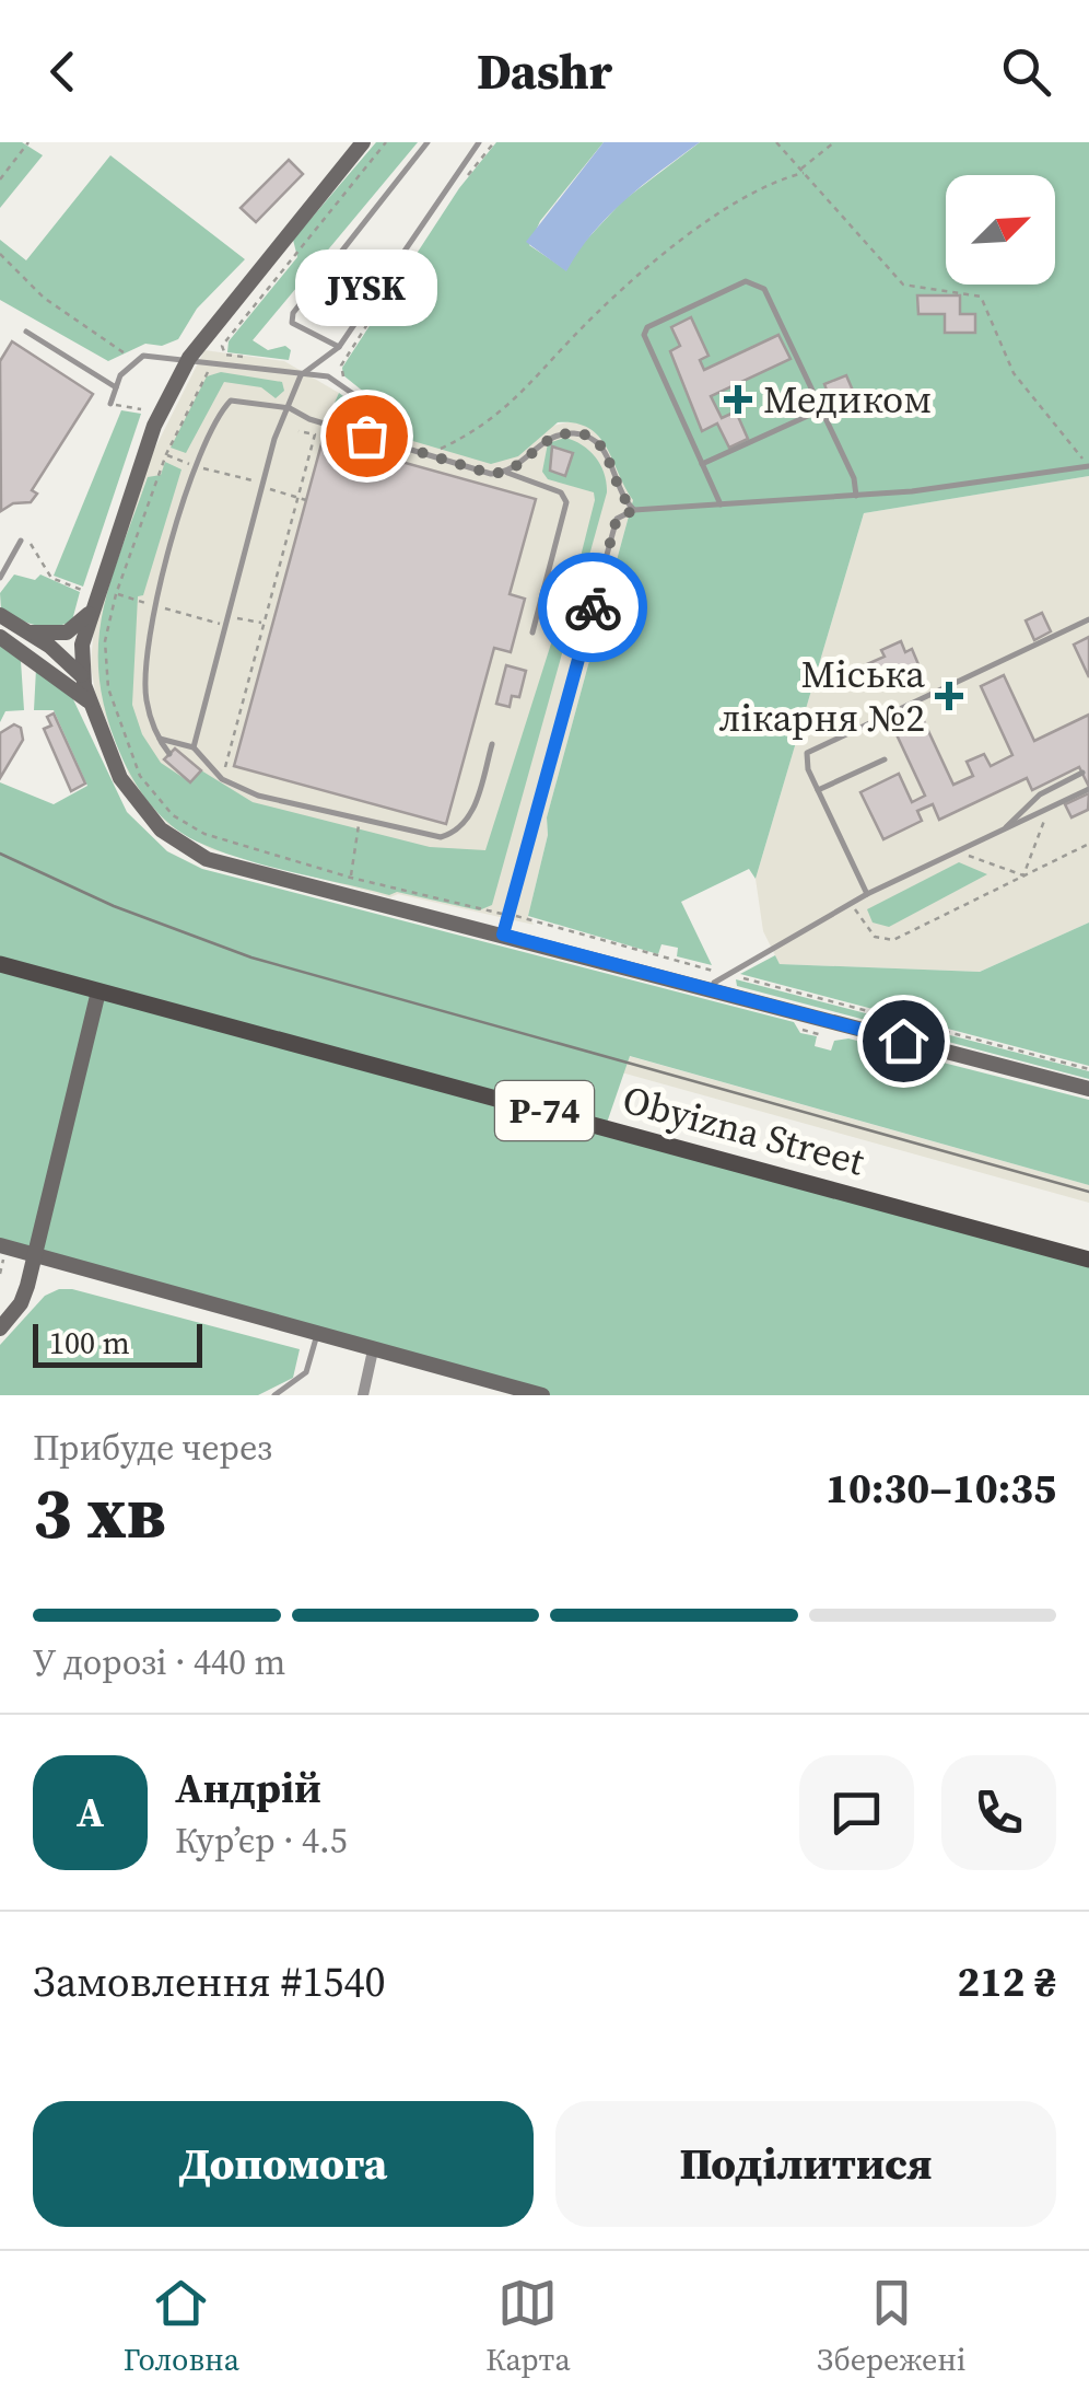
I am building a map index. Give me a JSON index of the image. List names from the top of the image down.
{
  "streets": {
    "main road": ["Р-74", "Obyizna Street"]
  },
  "places": {
    "health": ["Медиком", "Міська лікарня №2"],
    "other": ["JYSK"]
  },
  "scale_bar": "100 m",
  "north": "top right",
  "page": {
    "header": "Dashr",
    "bubble": "JYSK",
    "scale": "100 m",
    "heading": ["3 хв", "Прибуде через", "10:30–10:35"],
    "panel": [
      "Андрій",
      "Кур’єр · 4.5",
      "Замовлення #1540",
      "212 ₴"
    ],
    "bar": "У дорозі · 440 m",
    "round": "А",
    "buttons": ["Допомога", "Поділитися"],
    "tabs": ["Головна", "Карта", "Збережені"]
  }
}
